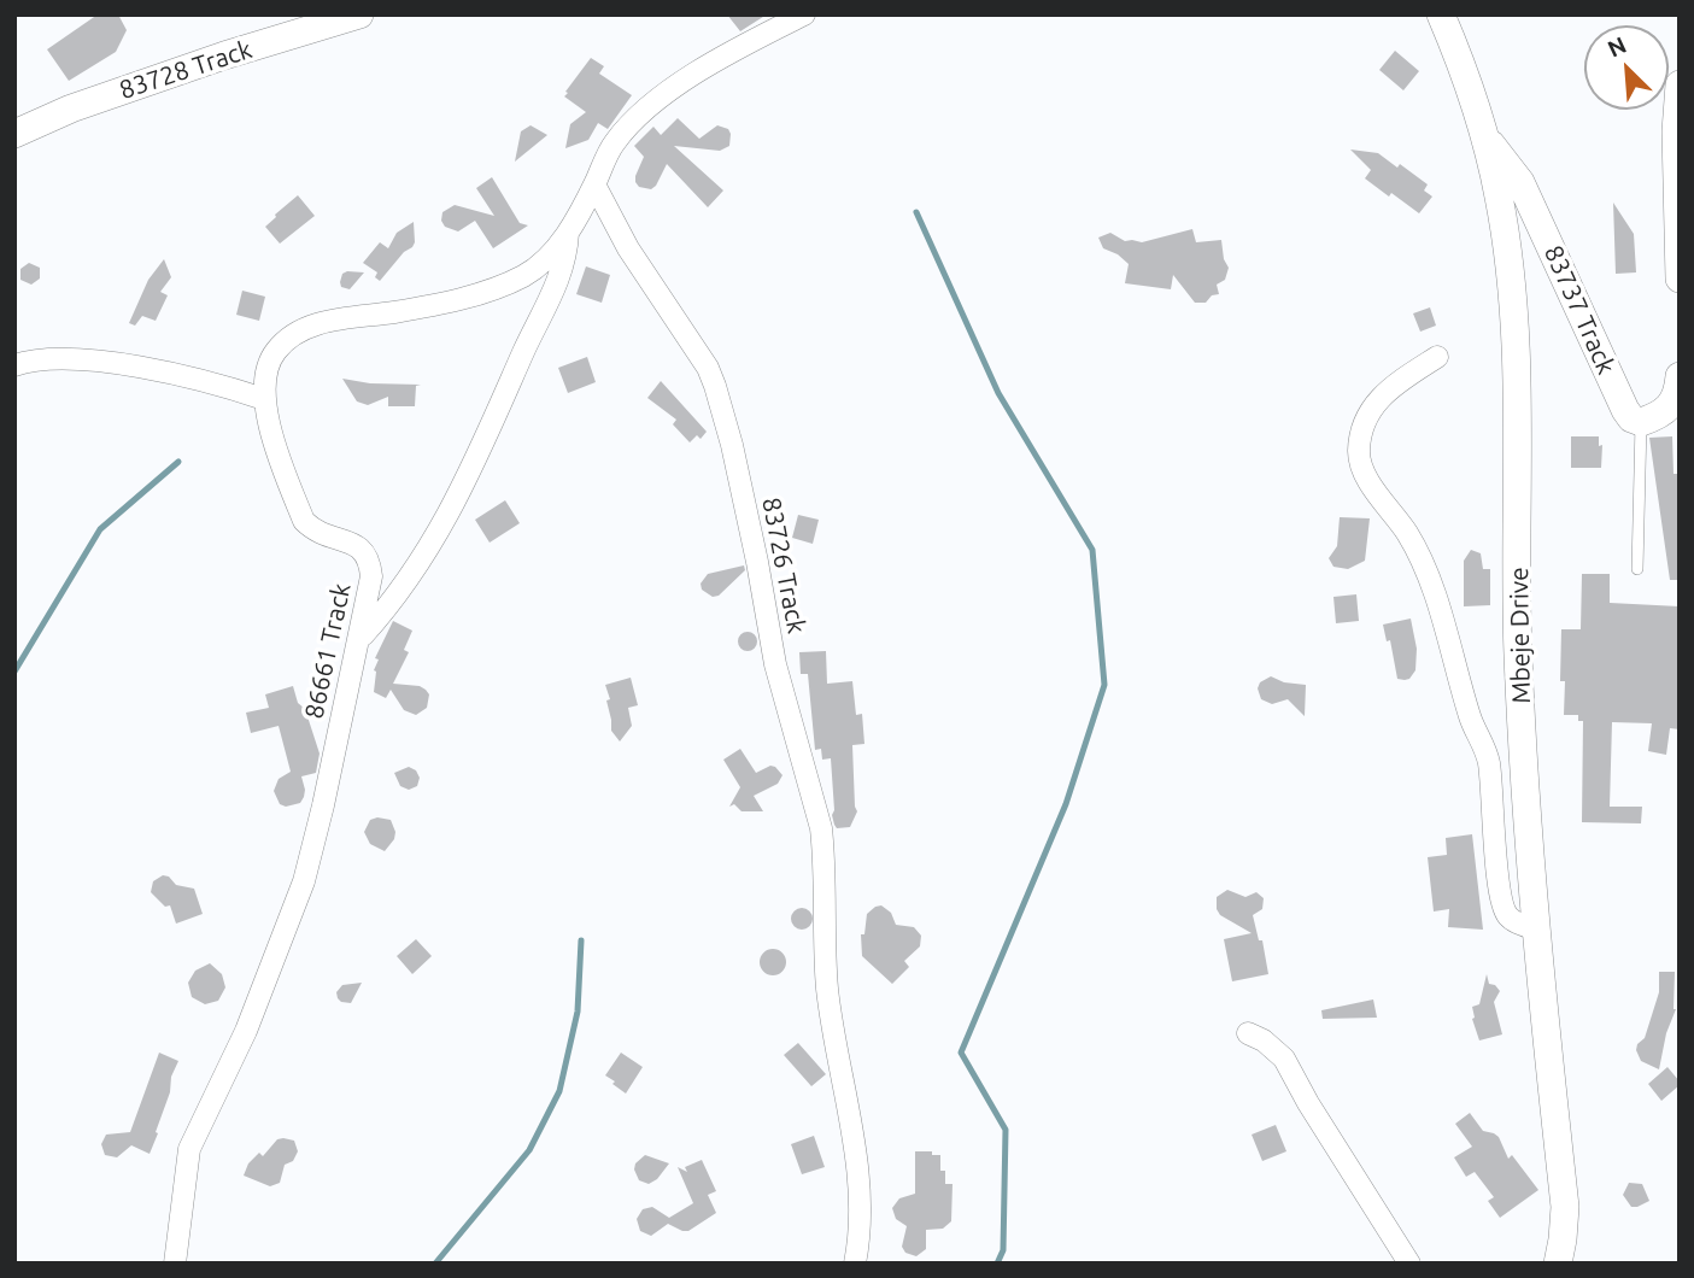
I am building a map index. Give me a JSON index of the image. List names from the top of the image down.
{
  "streets": {
    "street": [
      "83728 Track",
      "83737 Track",
      "83726 Track",
      "Mbeje Drive",
      "86661 Track"
    ]
  },
  "crossings": [
    ["83737 Track", "Mbeje Drive"],
    ["83726 Track", "86661 Track"]
  ],
  "north": "top left"
}
